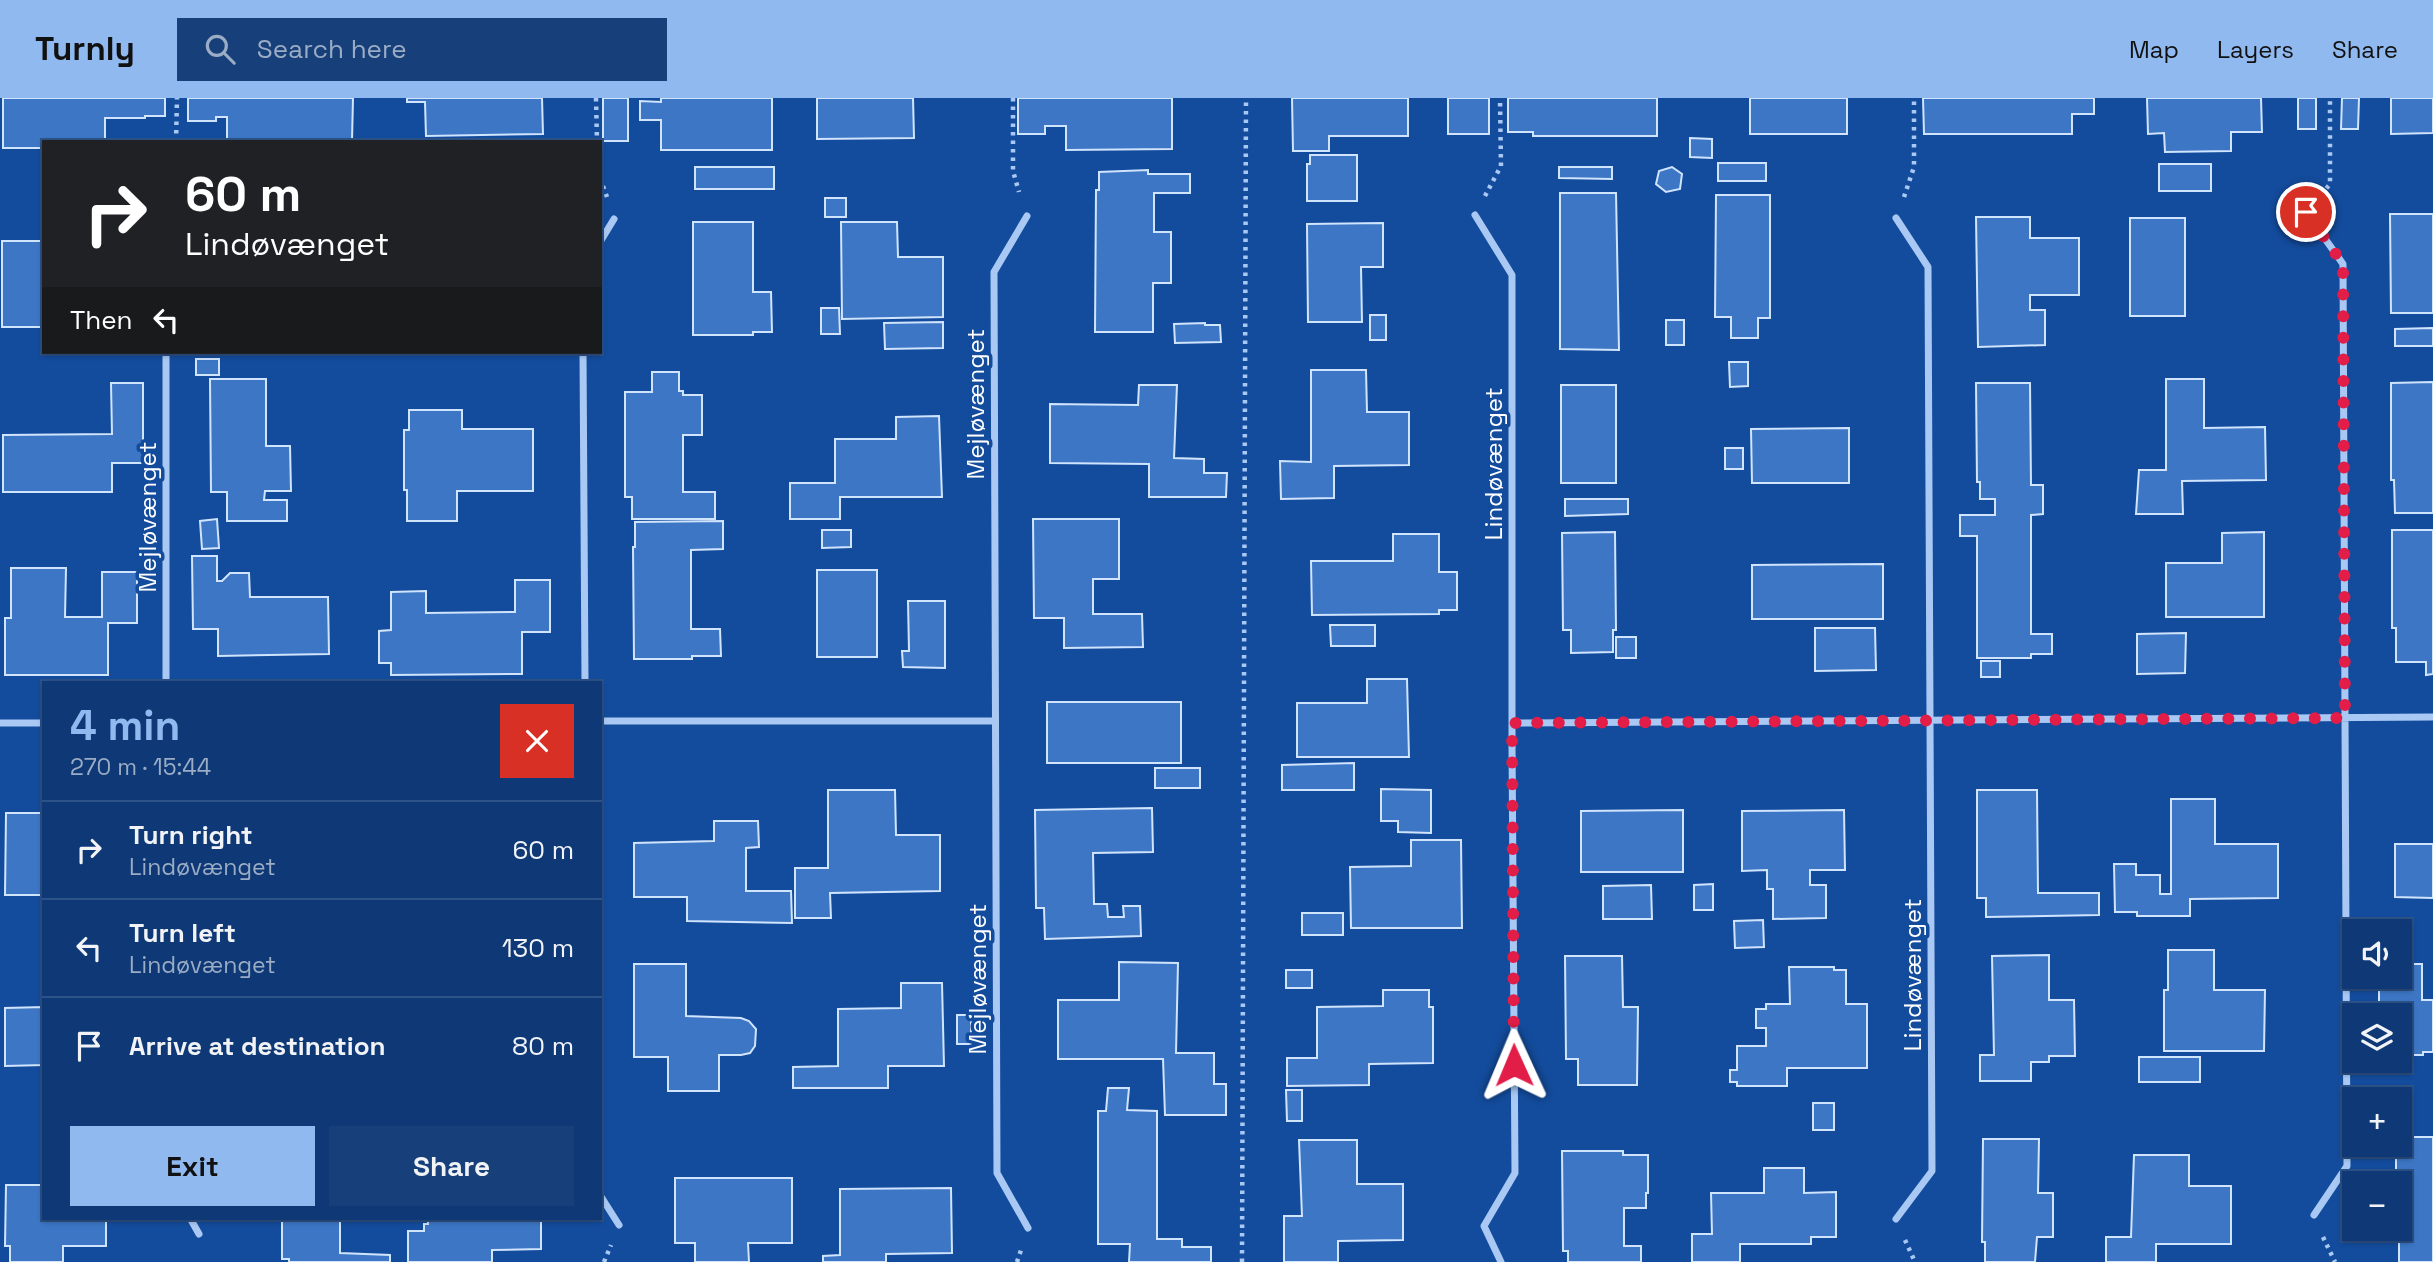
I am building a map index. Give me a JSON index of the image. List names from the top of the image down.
{
  "streets": {
    "street": ["Mejløvænget", "Lindøvænget"]
  },
  "page": {
    "header": "Turnly",
    "search": "Search here",
    "nav": ["Map", "Layers", "Share"],
    "turn": ["60 m", "Lindøvænget"],
    "then": "Then",
    "heading": ["4 min", "270 m · 15:44"],
    "list": [
      {
        "name": "Turn right",
        "note": "Lindøvænget",
        "value": "60 m"
      },
      {
        "name": "Turn left",
        "note": "Lindøvænget",
        "value": "130 m"
      },
      {
        "name": "Arrive at destination",
        "value": "80 m"
      }
    ],
    "map_buttons": ["+", "−"],
    "buttons": ["Exit", "Share"]
  }
}
